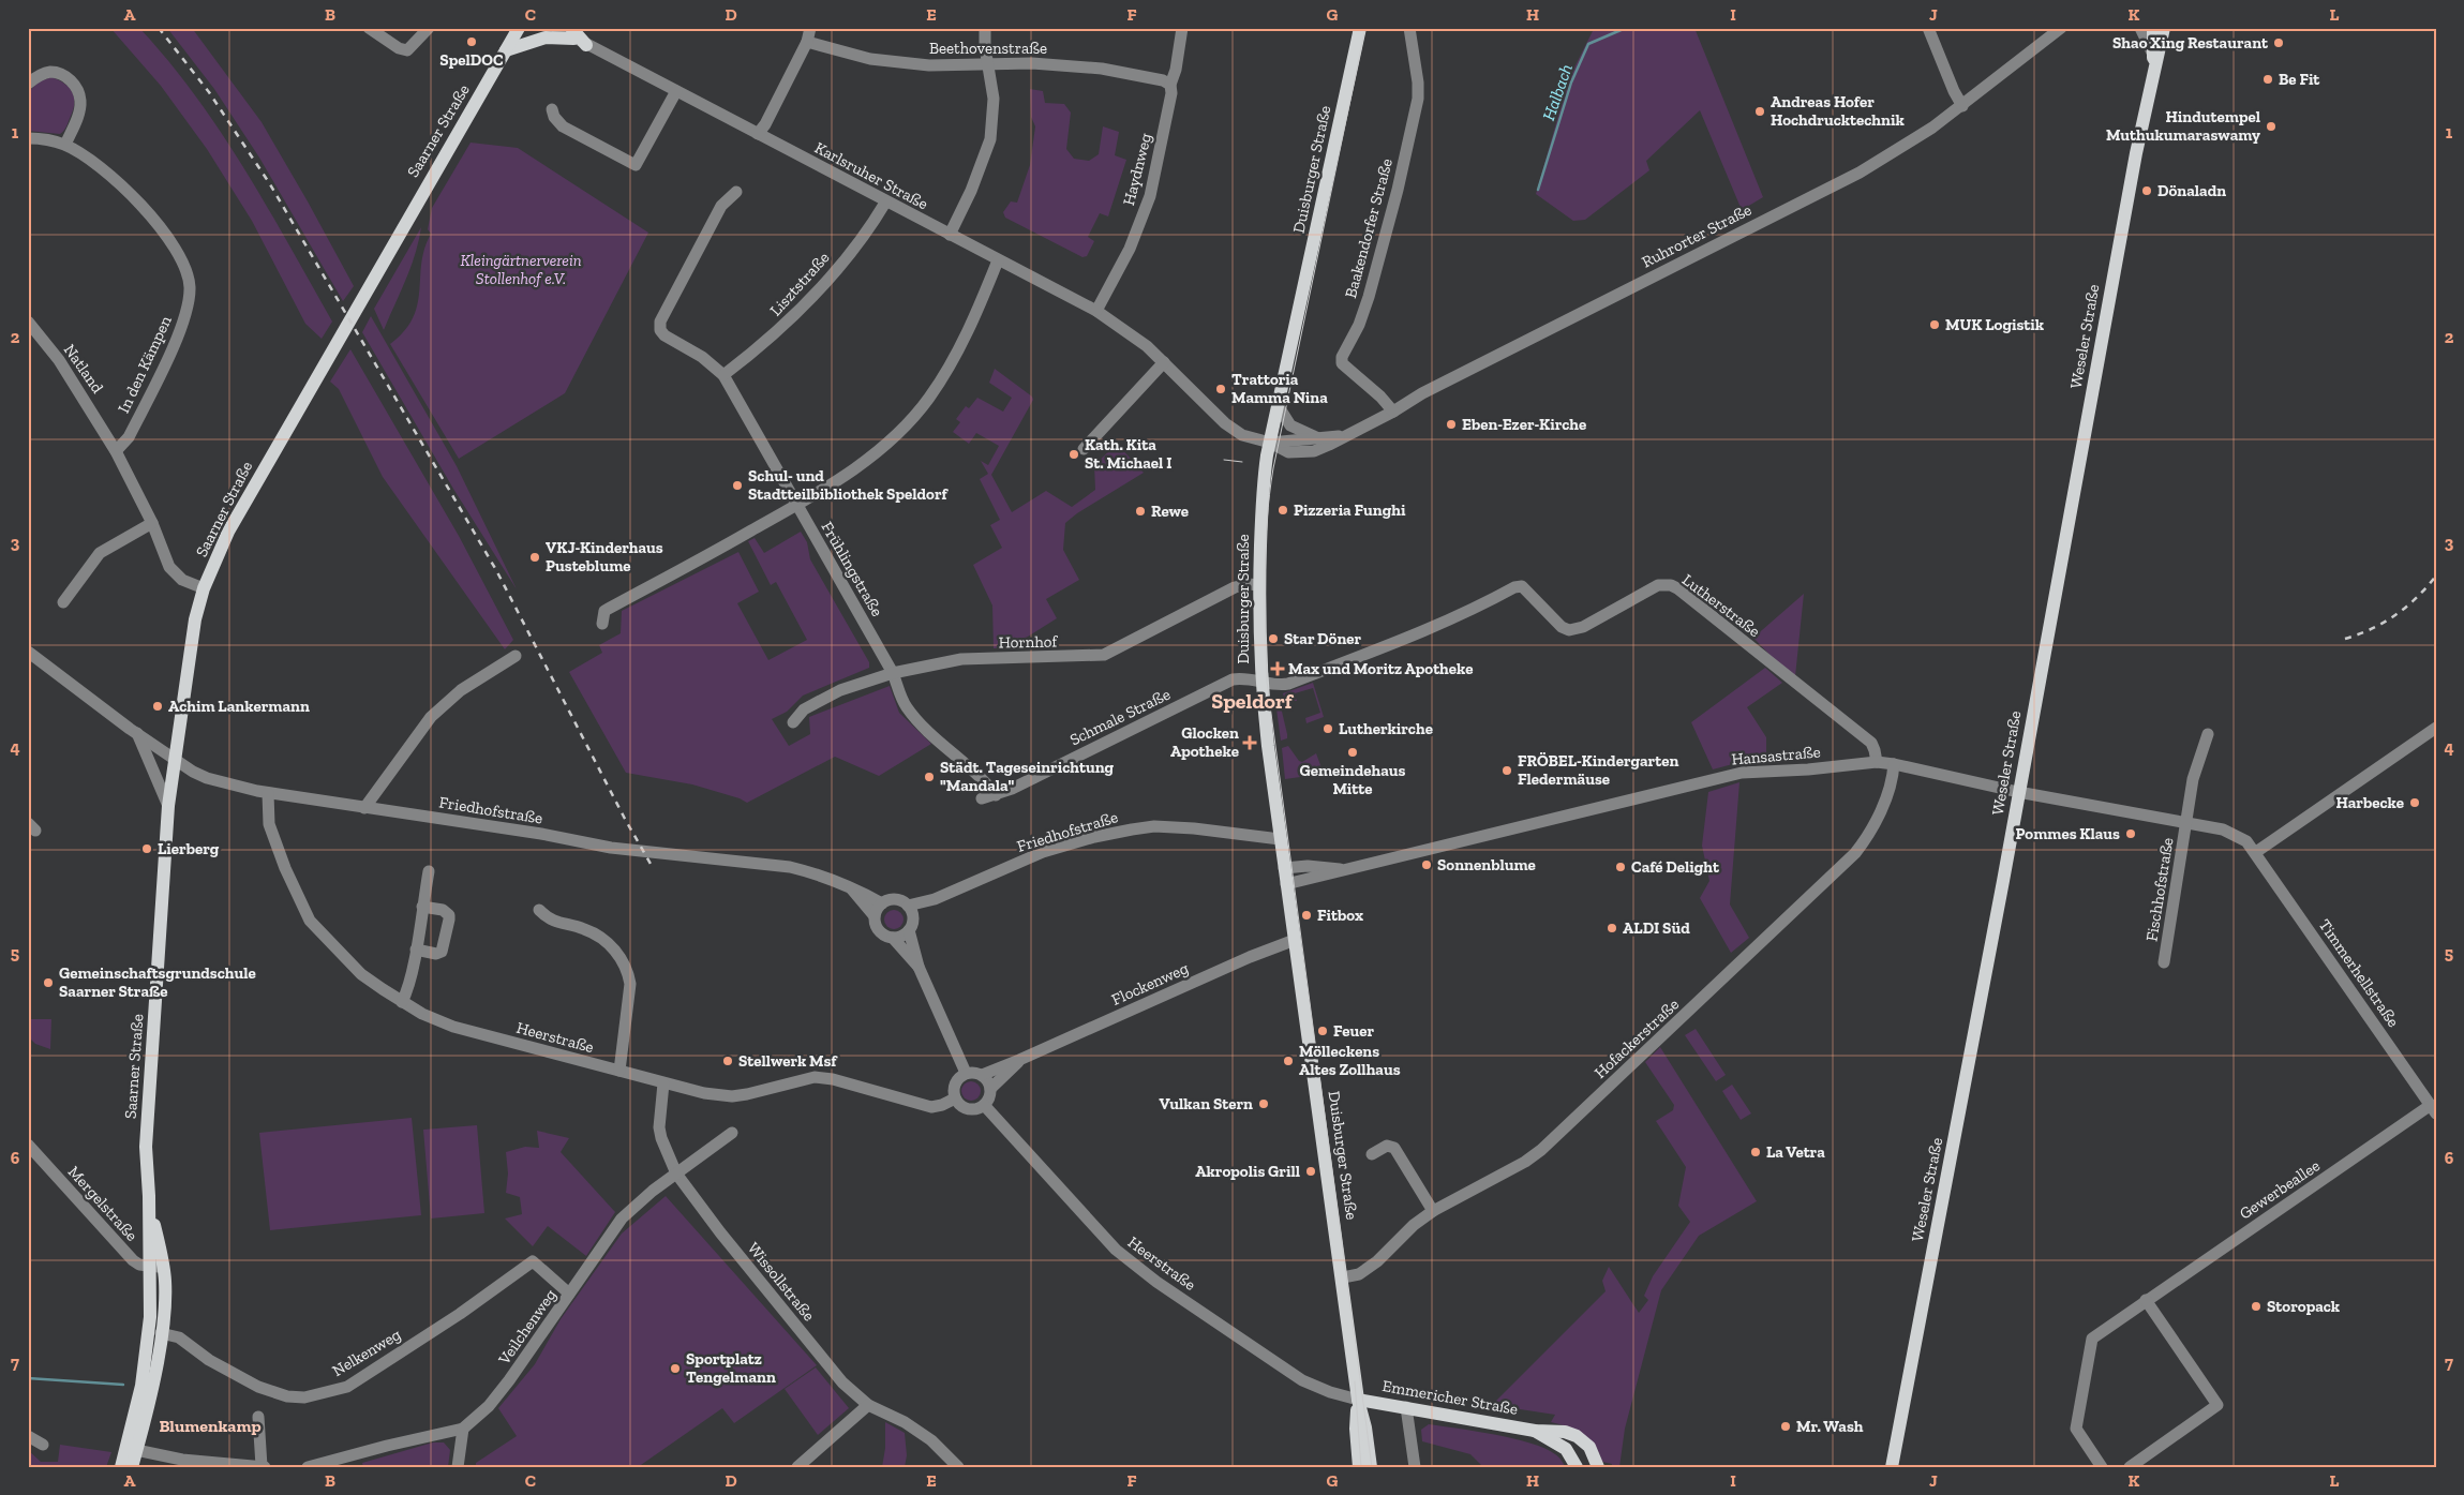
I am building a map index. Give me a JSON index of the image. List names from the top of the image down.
{
  "streets": {
    "main road": [
      "Saarner Straße",
      "Duisburger Straße",
      "Weseler Straße",
      "Emmericher Straße"
    ],
    "street": [
      "Beethovenstraße",
      "Haydnweg",
      "Karlsruher Straße",
      "Baakendorfer Straße",
      "Ruhrorter Straße",
      "Lisztstraße",
      "In den Kämpen",
      "Natland",
      "Frühlingstraße",
      "Lutherstraße",
      "Hornhof",
      "Schmale Straße",
      "Hansastraße",
      "Friedhofstraße",
      "Fischhofstraße",
      "Timmerhellstraße",
      "Flockenweg",
      "Heerstraße",
      "Hofackerstraße",
      "Gewerbeallee",
      "Mergelstraße",
      "Wissollstraße",
      "Veilchenweg",
      "Nelkenweg"
    ]
  },
  "crossings": [
    ["Beethovenstraße", "Haydnweg"],
    ["Saarner Straße", "Natland"],
    ["Saarner Straße", "Friedhofstraße"],
    ["Saarner Straße", "Mergelstraße"],
    ["Saarner Straße", "Nelkenweg"],
    ["Haydnweg", "Karlsruher Straße"],
    ["Duisburger Straße", "Karlsruher Straße"],
    ["Duisburger Straße", "Ruhrorter Straße"],
    ["Duisburger Straße", "Lutherstraße"],
    ["Duisburger Straße", "Hornhof"],
    ["Duisburger Straße", "Schmale Straße"],
    ["Duisburger Straße", "Hansastraße"],
    ["Duisburger Straße", "Friedhofstraße"],
    ["Duisburger Straße", "Flockenweg"],
    ["Duisburger Straße", "Heerstraße"],
    ["Duisburger Straße", "Hofackerstraße"],
    ["Duisburger Straße", "Emmericher Straße"],
    ["Karlsruher Straße", "Ruhrorter Straße"],
    ["Karlsruher Straße", "Lisztstraße"],
    ["Baakendorfer Straße", "Ruhrorter Straße"],
    ["Lisztstraße", "Frühlingstraße"],
    ["Weseler Straße", "Hansastraße"],
    ["Weseler Straße", "Timmerhellstraße"],
    ["In den Kämpen", "Natland"],
    ["Frühlingstraße", "Hornhof"],
    ["Lutherstraße", "Schmale Straße"],
    ["Lutherstraße", "Hansastraße"],
    ["Hansastraße", "Timmerhellstraße"],
    ["Hansastraße", "Hofackerstraße"],
    ["Friedhofstraße", "Heerstraße"],
    ["Fischhofstraße", "Timmerhellstraße"],
    ["Timmerhellstraße", "Gewerbeallee"],
    ["Flockenweg", "Heerstraße"],
    ["Heerstraße", "Wissollstraße"],
    ["Heerstraße", "Emmericher Straße"],
    ["Wissollstraße", "Veilchenweg"],
    ["Veilchenweg", "Nelkenweg"]
  ],
  "districts": ["Speldorf", "Blumenkamp"],
  "water": ["Halbach"],
  "parks": ["Kleingärtnerverein Stollenhof e.V."],
  "places": {
    "other": [
      "SpelDOC",
      "Shao Xing Restaurant",
      "Be Fit",
      "Andreas Hofer Hochdrucktechnik",
      "Hindutempel Muthukumaraswamy",
      "Dönaladn",
      "MUK Logistik",
      "Trattoria Mamma Nina",
      "Eben-Ezer-Kirche",
      "Kath. Kita St. Michael I",
      "Schul- und Stadtteilbibliothek Speldorf",
      "Pizzeria Funghi",
      "Rewe",
      "VKJ-Kinderhaus Pusteblume",
      "Star Döner",
      "Achim Lankermann",
      "Lutherkirche",
      "Gemeindehaus Mitte",
      "FRÖBEL-Kindergarten Fledermäuse",
      "Städt. Tageseinrichtung \"Mandala\"",
      "Harbecke",
      "Pommes Klaus",
      "Lierberg",
      "Sonnenblume",
      "Café Delight",
      "Fitbox",
      "ALDI Süd",
      "Gemeinschaftsgrundschule Saarner Straße",
      "Feuer",
      "Stellwerk Msf",
      "Mölleckens Altes Zollhaus",
      "Vulkan Stern",
      "La Vetra",
      "Akropolis Grill",
      "Storopack",
      "Sportplatz Tengelmann",
      "Mr. Wash"
    ],
    "health": ["Max und Moritz Apotheke", "Glocken Apotheke"]
  },
  "grid": {
    "columns": [
      "A",
      "B",
      "C",
      "D",
      "E",
      "F",
      "G",
      "H",
      "I",
      "J",
      "K",
      "L"
    ],
    "rows": [
      "1",
      "2",
      "3",
      "4",
      "5",
      "6",
      "7"
    ]
  }
}
